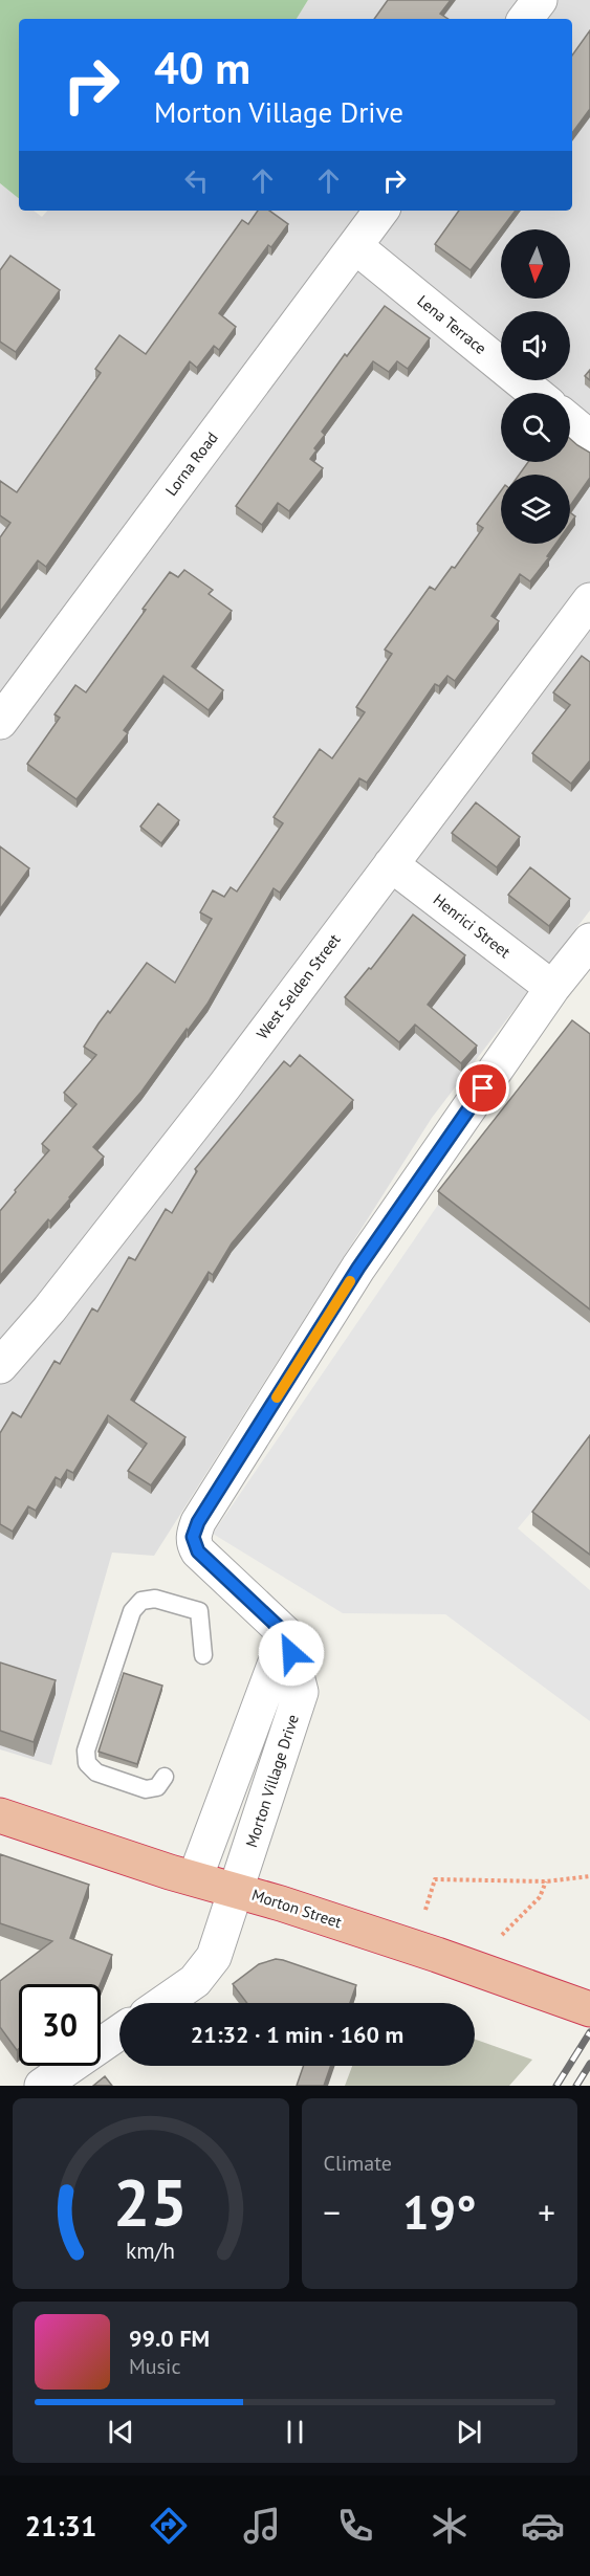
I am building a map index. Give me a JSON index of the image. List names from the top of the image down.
{
  "streets": {
    "highway": ["Morton Street"],
    "street": [
      "Lena Terrace",
      "Lorna Road",
      "Henrici Street",
      "West Selden Street",
      "Morton Village Drive"
    ]
  },
  "crossings": [
    ["Lena Terrace", "Lorna Road"],
    ["Henrici Street", "West Selden Street"],
    ["Morton Village Drive", "Morton Street"]
  ],
  "north": "bottom",
  "page": {
    "turn": ["40 m", "Morton Village Drive"],
    "limit": "30",
    "trip": "21:32 · 1 min · 160 m",
    "tile": "Climate",
    "heat": ["−", "19°", "+"],
    "song": ["99.0 FM", "Music"],
    "tabs": "21:31",
    "gauge": ["25", "km/h"]
  }
}
